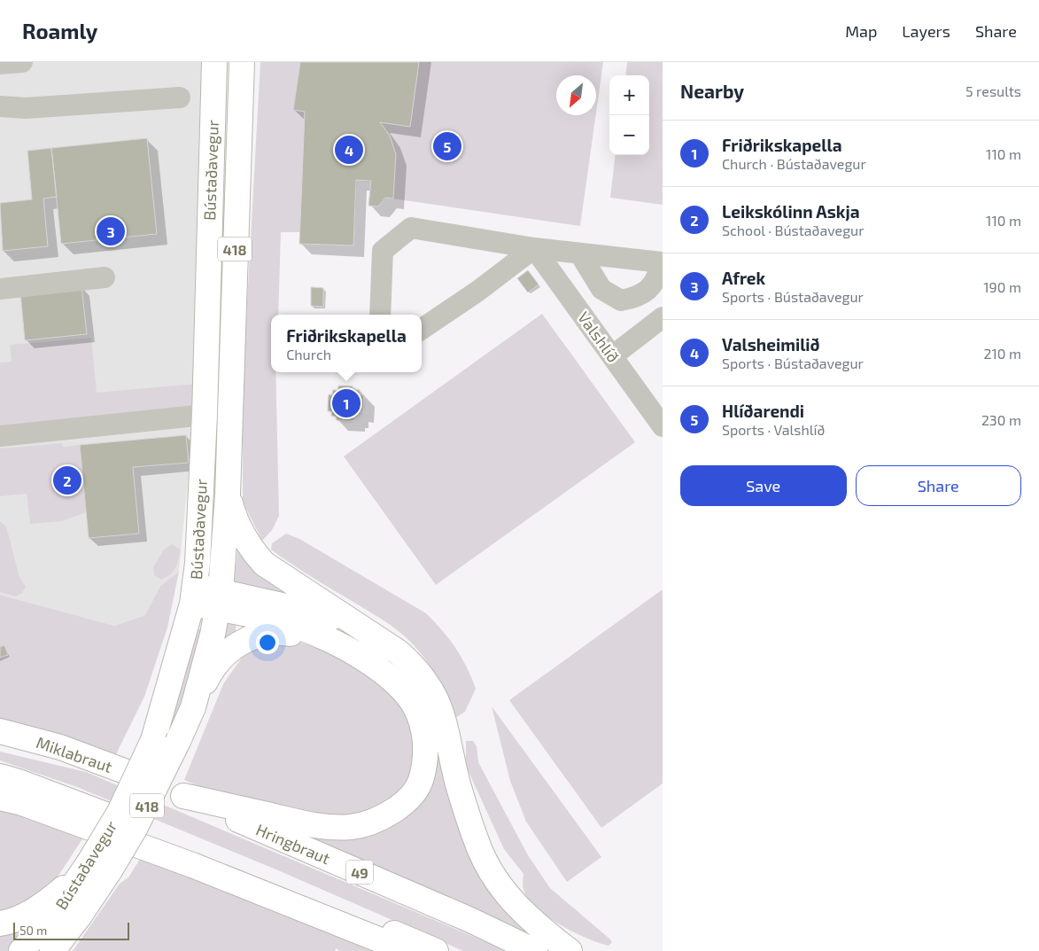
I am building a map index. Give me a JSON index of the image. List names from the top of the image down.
{
  "streets": {
    "main road": [
      "Bústaðavegur",
      "418",
      "Miklabraut",
      "Hringbraut",
      "49"
    ],
    "street": ["Valshlíð"]
  },
  "crossings": [
    ["Miklabraut", "Hringbraut"]
  ],
  "scale_bar": "50 m",
  "north": "bottom left",
  "page": {
    "header": "Roamly",
    "nav": ["Map", "Layers", "Share"],
    "heading": ["Nearby", "5 results"],
    "map_buttons": ["+", "−"],
    "list": [
      {
        "mark": "1",
        "name": "Friðrikskapella",
        "note": "Church · Bústaðavegur",
        "value": "110 m"
      },
      {
        "mark": "2",
        "name": "Leikskólinn Askja",
        "note": "School · Bústaðavegur",
        "value": "110 m"
      },
      {
        "mark": "3",
        "name": "Afrek",
        "note": "Sports · Bústaðavegur",
        "value": "190 m"
      },
      {
        "mark": "4",
        "name": "Valsheimilið",
        "note": "Sports · Bústaðavegur",
        "value": "210 m"
      },
      {
        "mark": "5",
        "name": "Hlíðarendi",
        "note": "Sports · Valshlíð",
        "value": "230 m"
      }
    ],
    "pins": [
      "5",
      "4",
      "3",
      "1",
      "2"
    ],
    "popup": ["Friðrikskapella", "Church"],
    "buttons": ["Save", "Share"],
    "scale": "50 m"
  }
}
